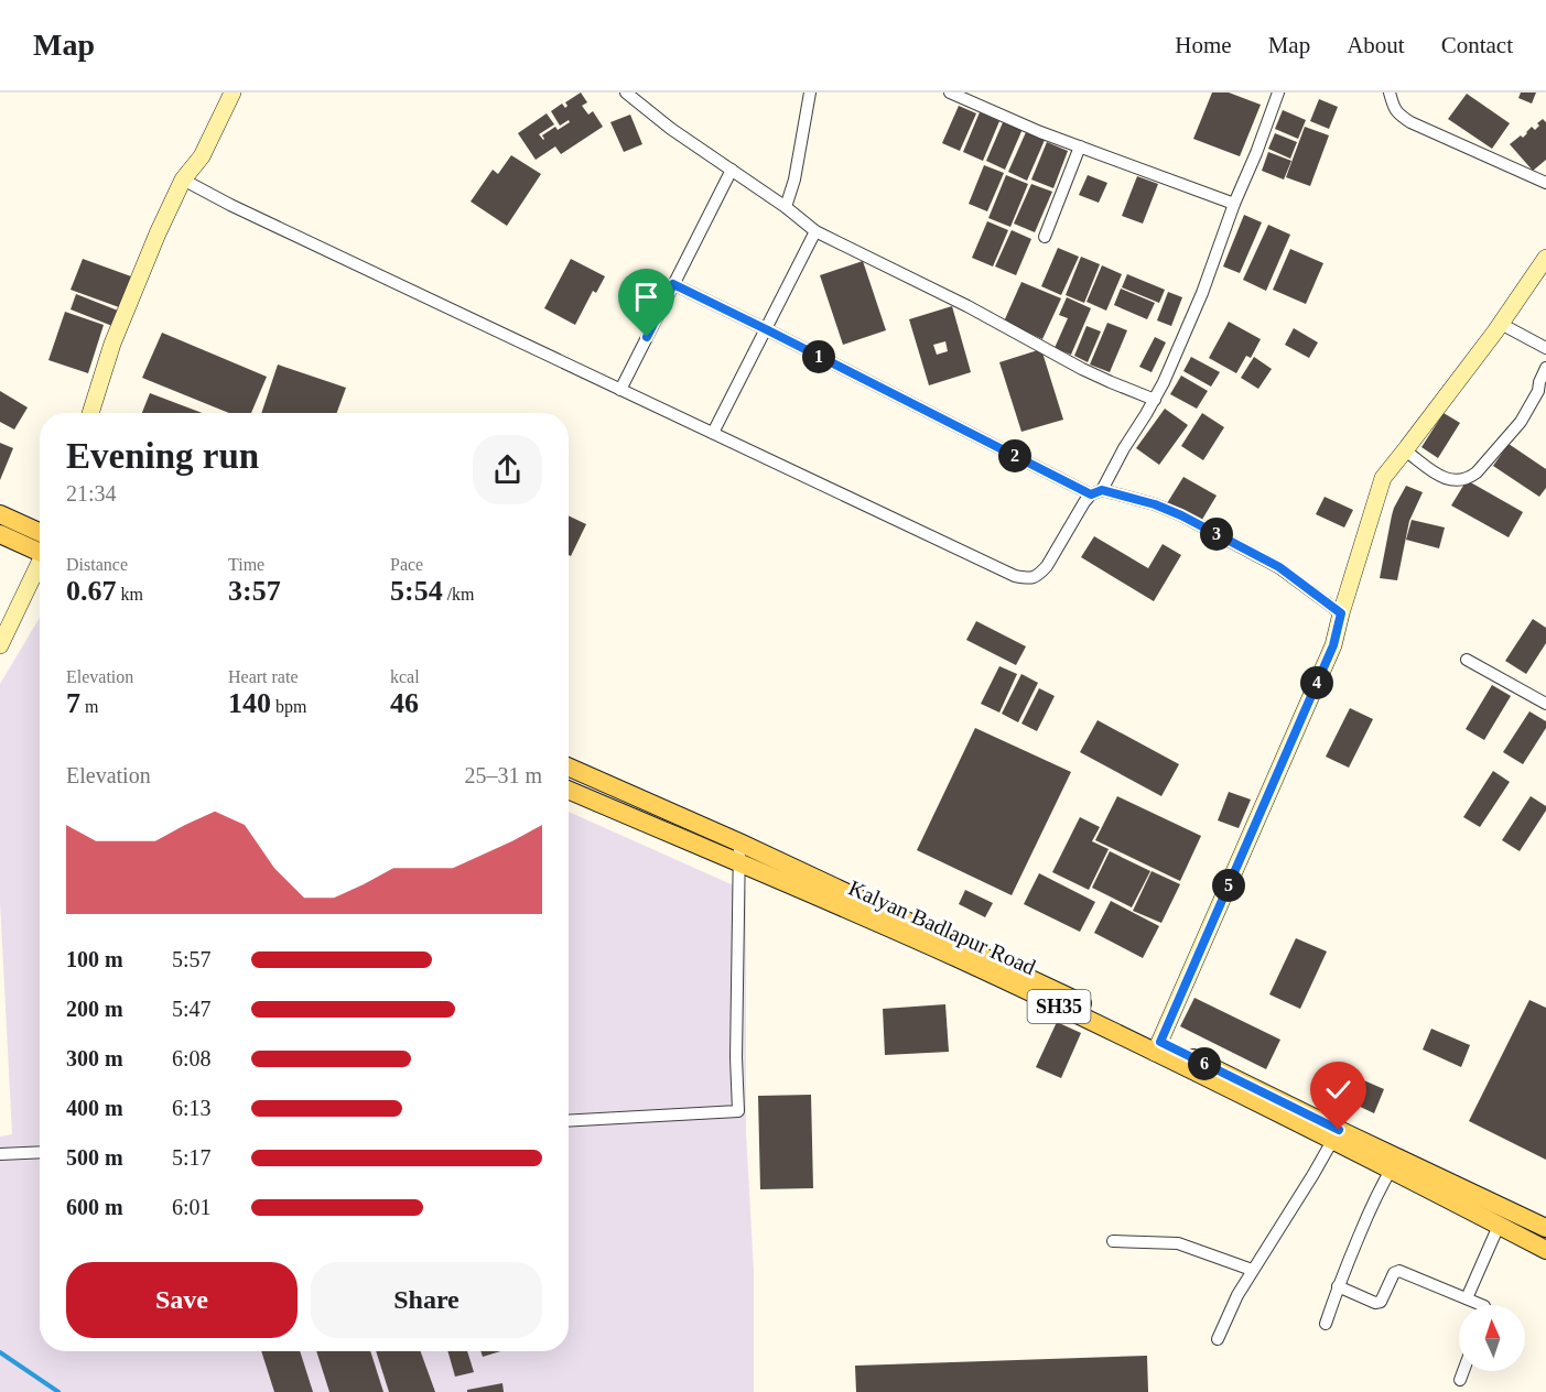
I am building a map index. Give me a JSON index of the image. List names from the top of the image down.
{
  "streets": {
    "main road": ["Kalyan Badlapur Road", "SH35"]
  },
  "north": "top",
  "page": {
    "header": "Map",
    "nav": [
      "Home",
      "Map",
      "About",
      "Contact"
    ],
    "pins": [
      "1",
      "2",
      "3",
      "4",
      "5",
      "6"
    ],
    "heading": ["Evening run", "21:34"],
    "stats": [
      ["Distance", "0.67 km"],
      ["Time", "3:57"],
      ["Pace", "5:54 /km"],
      ["Elevation", "7 m"],
      ["Heart rate", "140 bpm"],
      ["kcal", "46"]
    ],
    "chart": ["Elevation", "25–31 m"],
    "list": [
      {
        "name": "100 m",
        "note": "5:57"
      },
      {
        "name": "200 m",
        "note": "5:47"
      },
      {
        "name": "300 m",
        "note": "6:08"
      },
      {
        "name": "400 m",
        "note": "6:13"
      },
      {
        "name": "500 m",
        "note": "5:17"
      },
      {
        "name": "600 m",
        "note": "6:01"
      }
    ],
    "buttons": ["Save", "Share"]
  }
}
